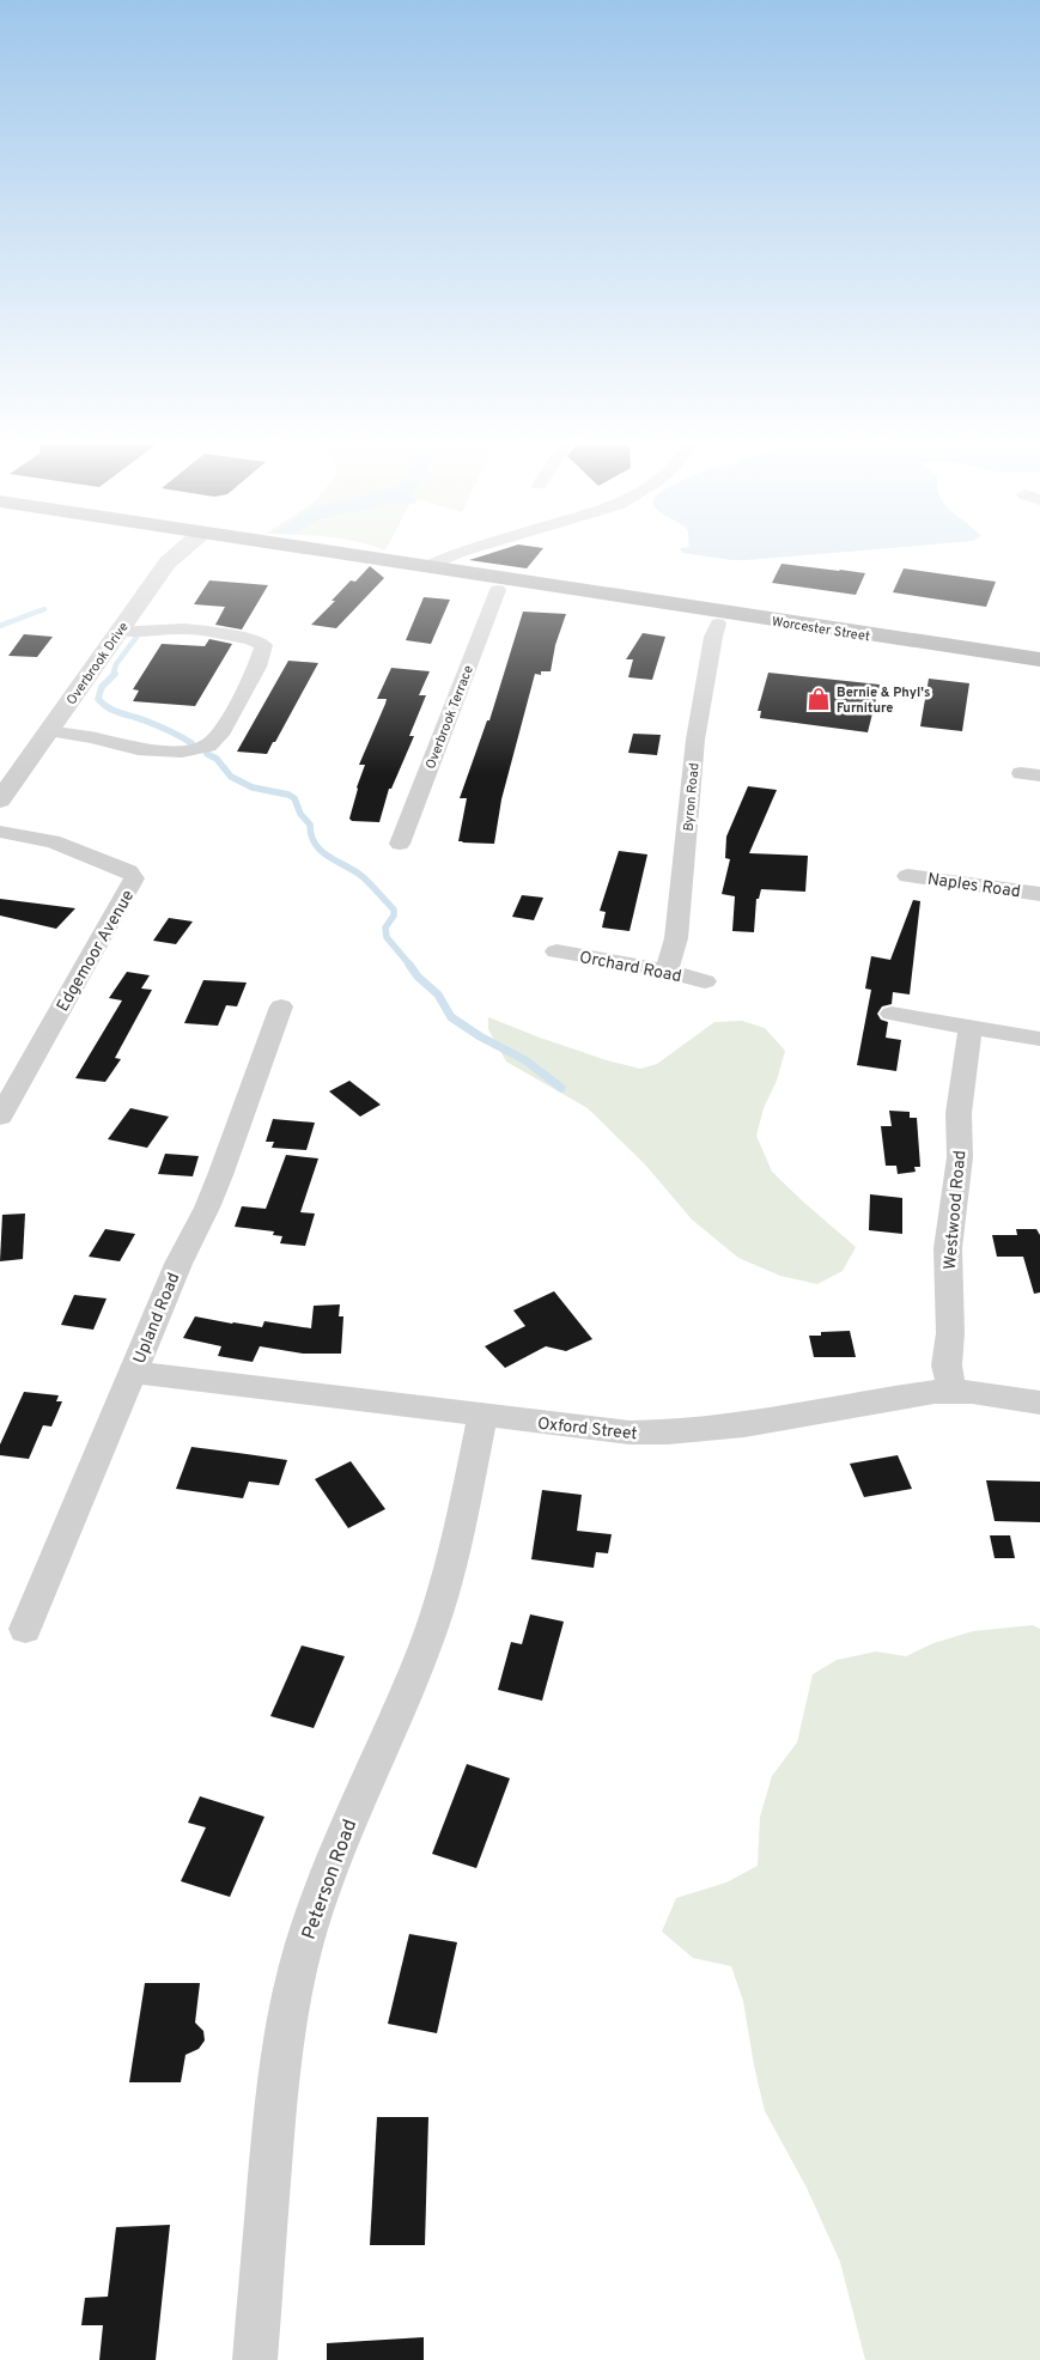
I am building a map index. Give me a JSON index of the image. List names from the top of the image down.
{
  "streets": {
    "highway": ["Worcester Street"],
    "street": [
      "Overbrook Drive",
      "Overbrook Terrace",
      "Byron Road",
      "Naples Road",
      "Edgemoor Avenue",
      "Orchard Road",
      "Westwood Road",
      "Upland Road",
      "Oxford Street",
      "Peterson Road"
    ]
  },
  "crossings": [
    ["Worcester Street", "Overbrook Terrace"],
    ["Worcester Street", "Byron Road"],
    ["Byron Road", "Orchard Road"],
    ["Westwood Road", "Oxford Street"],
    ["Upland Road", "Oxford Street"],
    ["Oxford Street", "Peterson Road"]
  ],
  "places": {
    "shop": ["Bernie & Phyl's Furniture"]
  }
}
